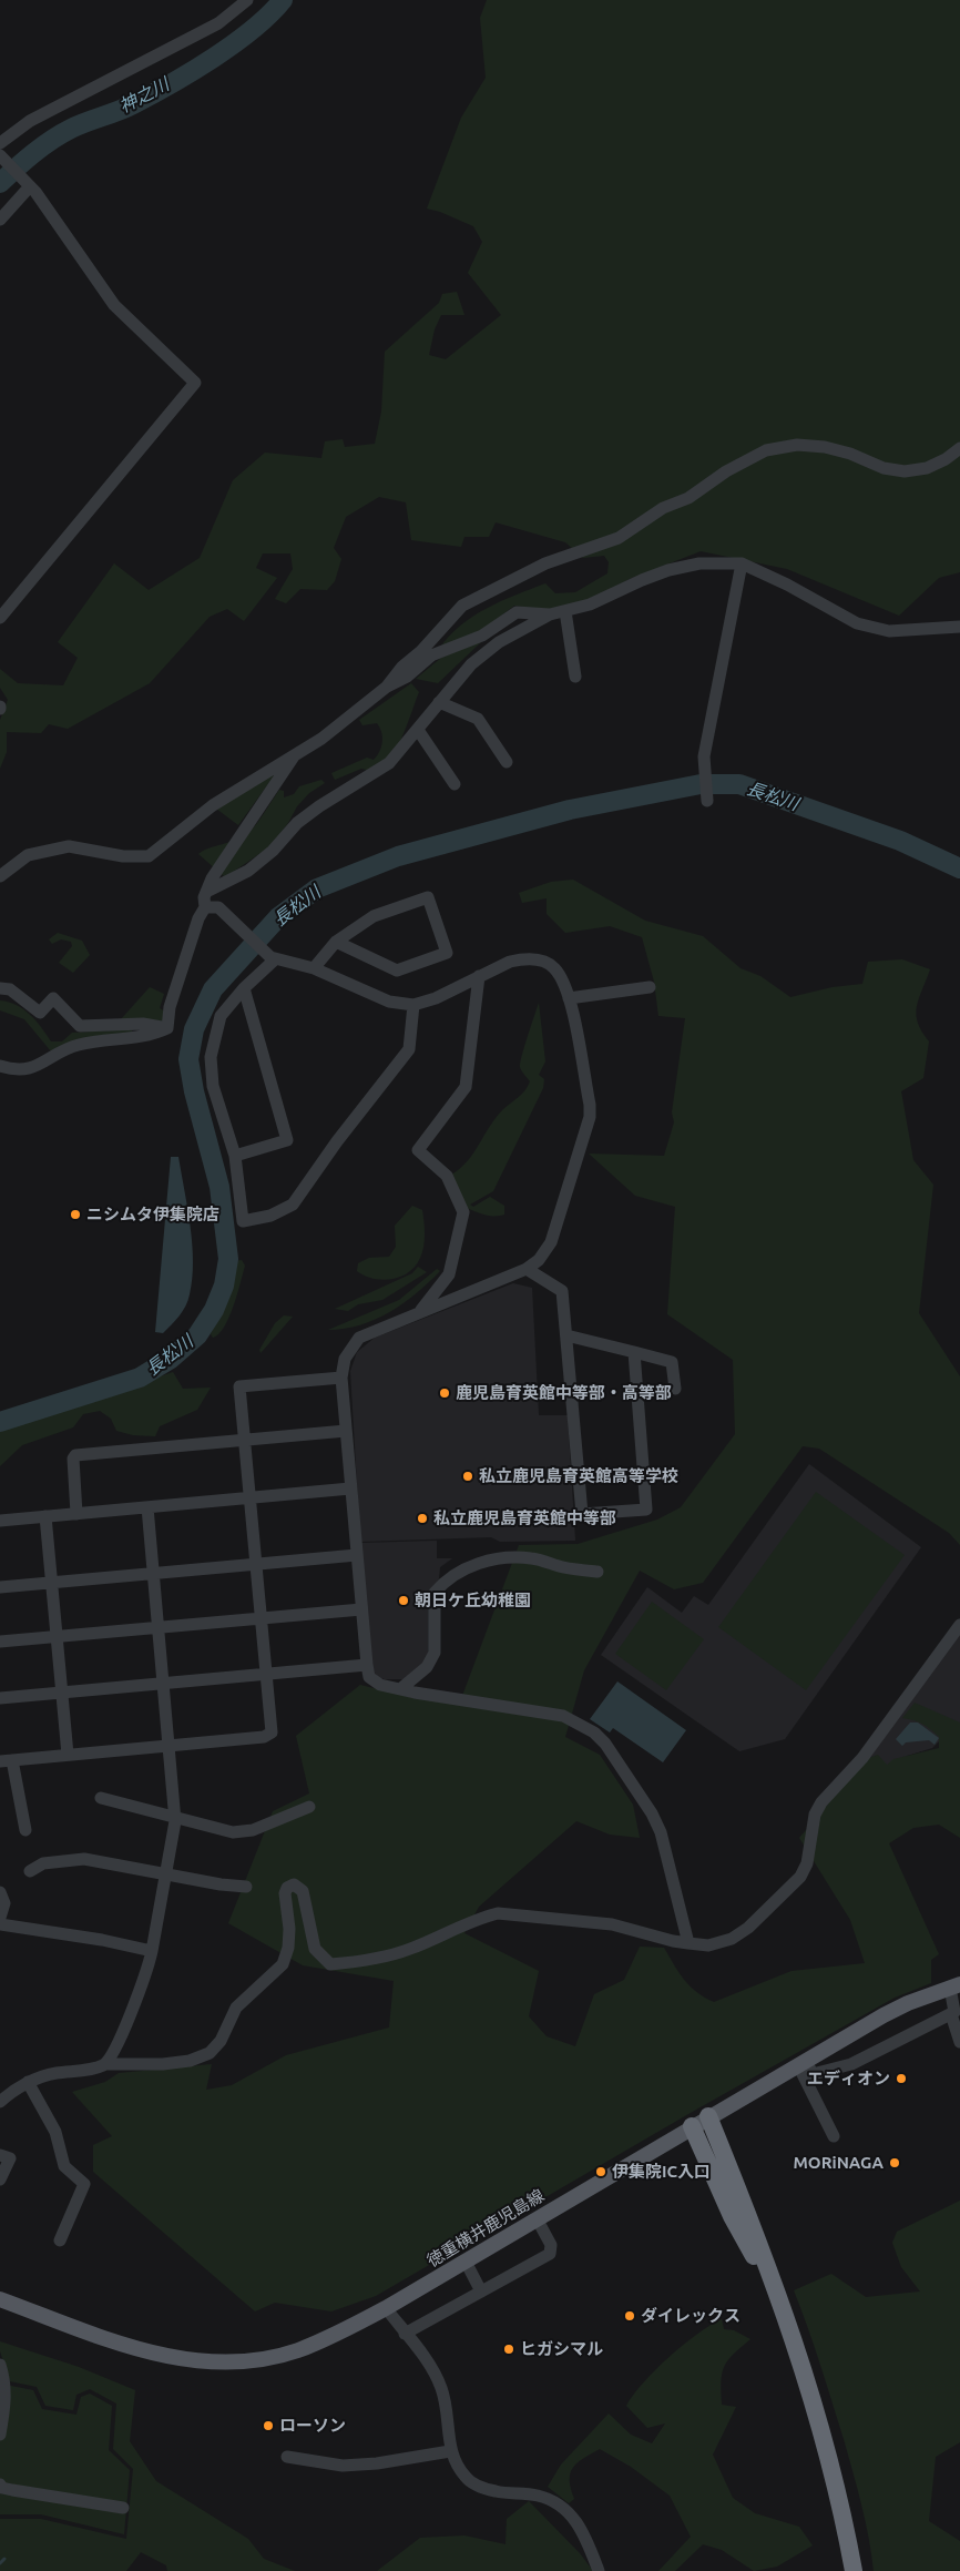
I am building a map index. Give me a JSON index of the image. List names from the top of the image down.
{
  "streets": {
    "main road": ["徳重横井鹿児島線"]
  },
  "water": ["神之川", "長松川"],
  "places": [
    "ニシムタ伊集院店",
    "鹿児島育英館中等部・高等部",
    "私立鹿児島育英館高等学校",
    "私立鹿児島育英館中等部",
    "朝日ケ丘幼稚園",
    "エディオン",
    "MORiNAGA",
    "伊集院IC入口",
    "ダイレックス",
    "ヒガシマル",
    "ローソン"
  ]
}
